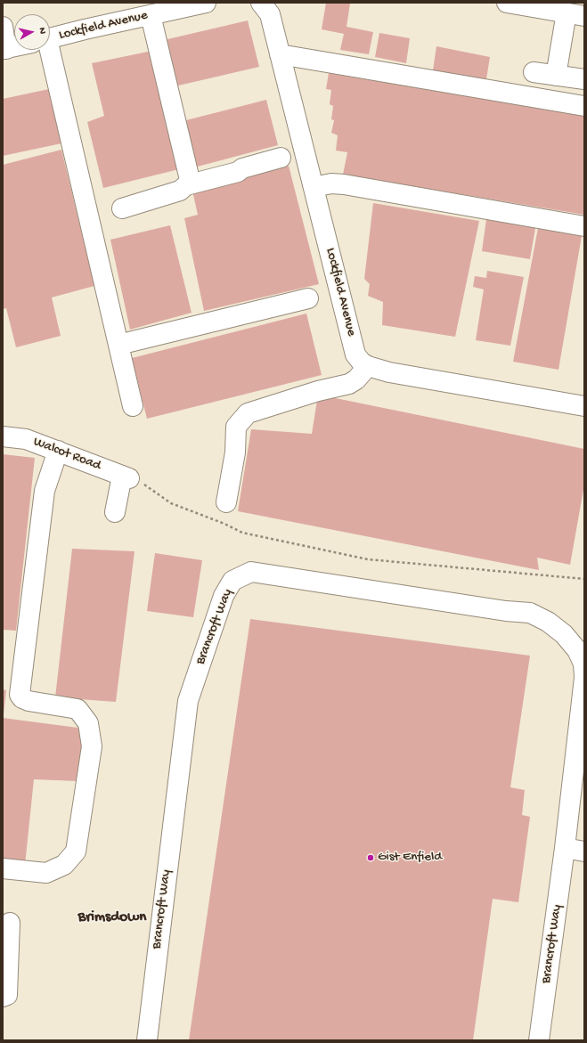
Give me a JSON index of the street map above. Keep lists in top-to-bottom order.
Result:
{
  "streets": {
    "street": ["Lockfield Avenue", "Walcot Road", "Brancroft Way"]
  },
  "districts": ["Brimsdown"],
  "places": ["Gist Enfield"],
  "north": "right"
}
